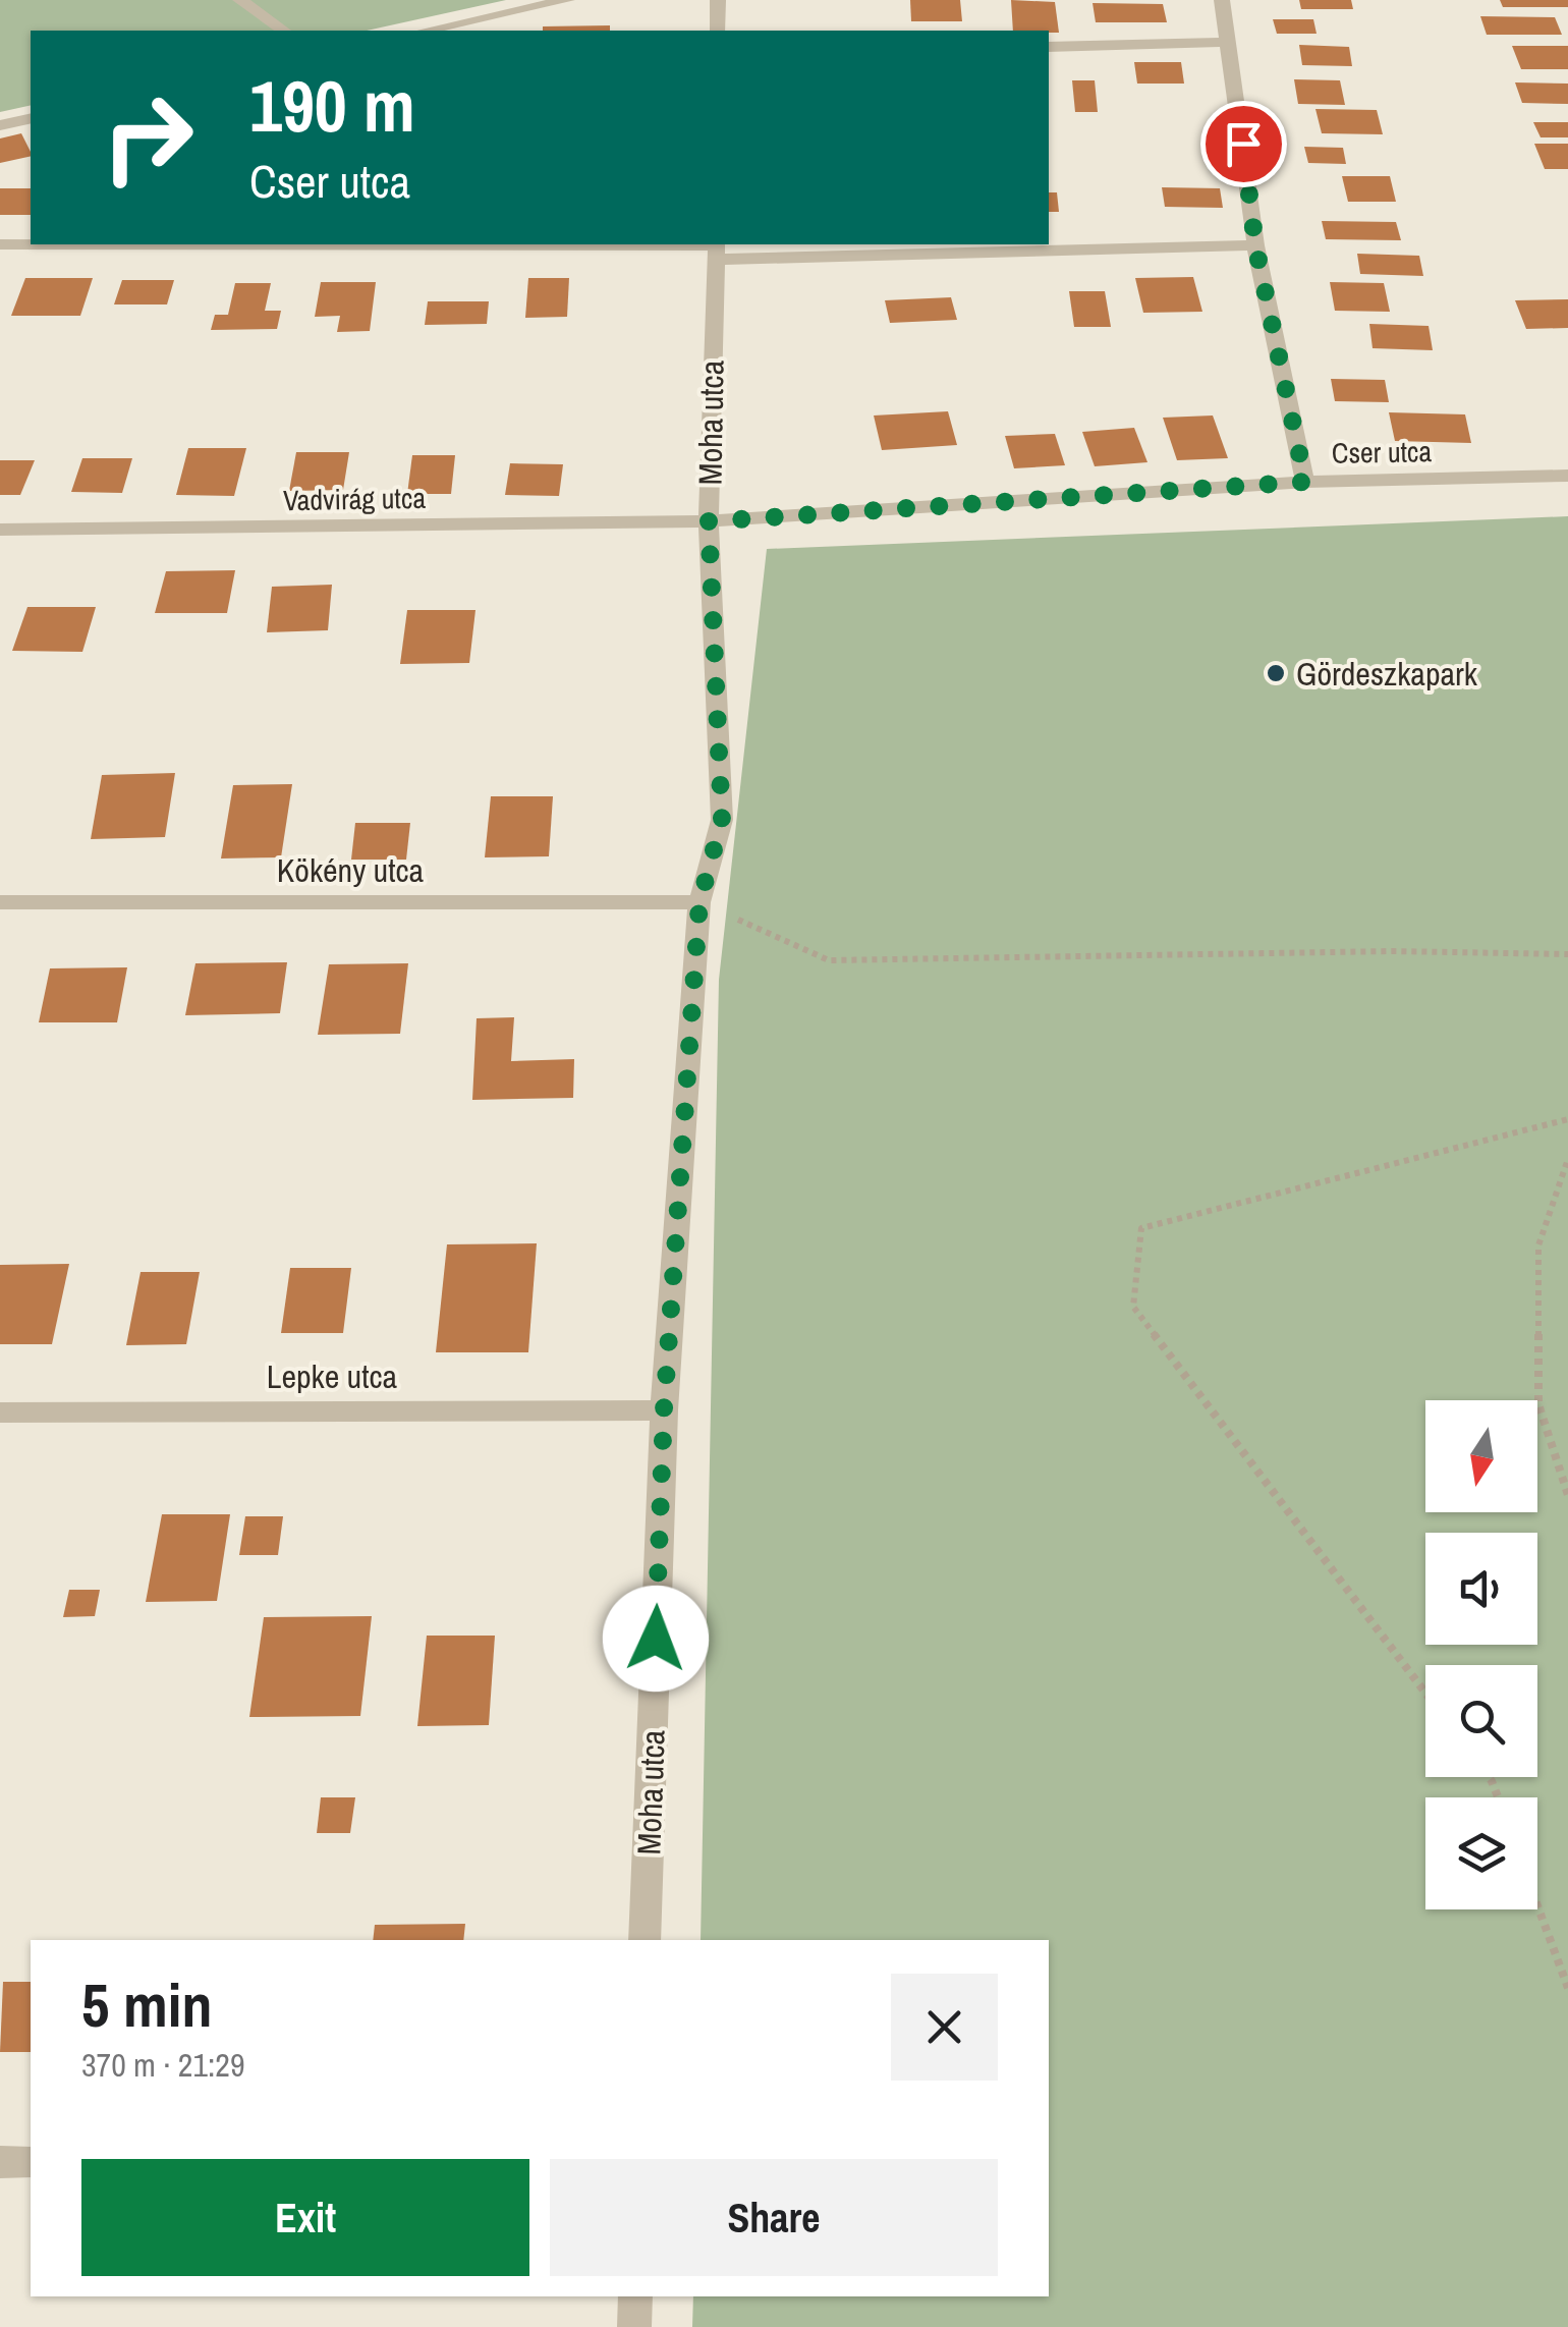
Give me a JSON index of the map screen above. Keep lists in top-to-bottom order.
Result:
{
  "streets": {
    "street": [
      "Moha utca",
      "Cser utca",
      "Vadvirág utca",
      "Kökény utca",
      "Lepke utca"
    ]
  },
  "crossings": [
    ["Moha utca", "Cser utca"],
    ["Moha utca", "Vadvirág utca"],
    ["Moha utca", "Kökény utca"],
    ["Moha utca", "Lepke utca"],
    ["Cser utca", "Vadvirág utca"]
  ],
  "places": ["Gördeszkapark"],
  "north": "bottom",
  "page": {
    "turn": ["190 m", "Cser utca"],
    "heading": ["5 min", "370 m · 21:29"],
    "buttons": ["Exit", "Share"]
  }
}
